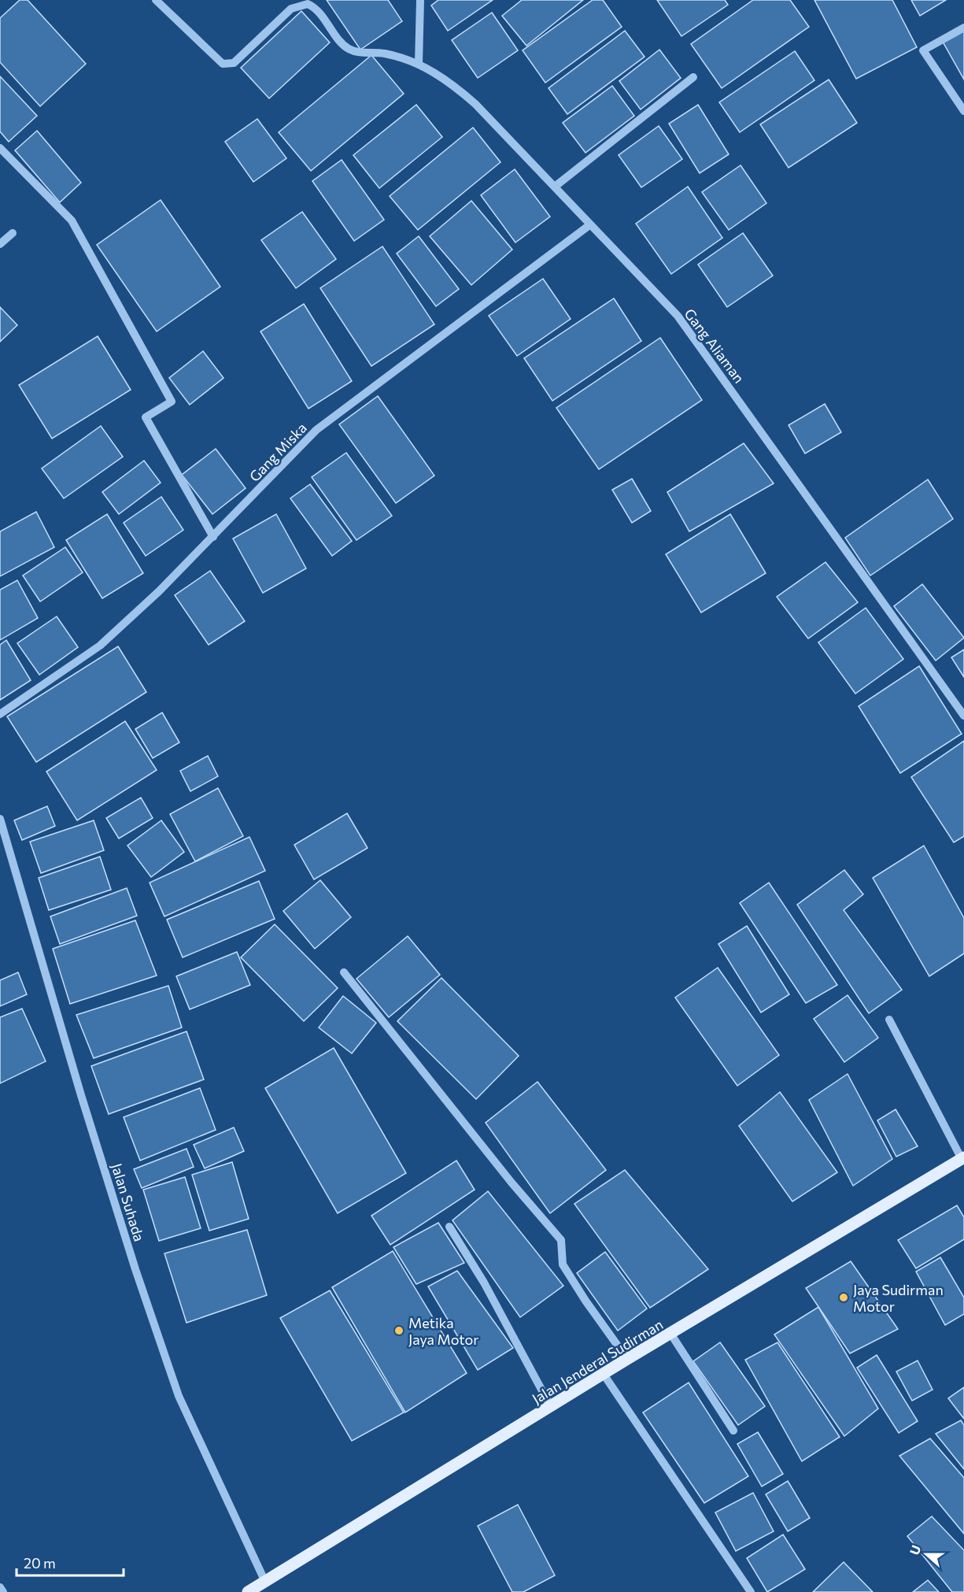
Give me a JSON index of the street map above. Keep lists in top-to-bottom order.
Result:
{
  "streets": {
    "main road": ["Jalan Jenderal Sudirman"],
    "street": ["Gang Aliaman", "Gang Miska", "Jalan Suhada"]
  },
  "crossings": [
    ["Gang Aliaman", "Gang Miska"],
    ["Jalan Suhada", "Jalan Jenderal Sudirman"]
  ],
  "places": ["Jaya Sudirman Motor", "Metika Jaya Motor"],
  "scale_bar": "20 m",
  "north": "left"
}
